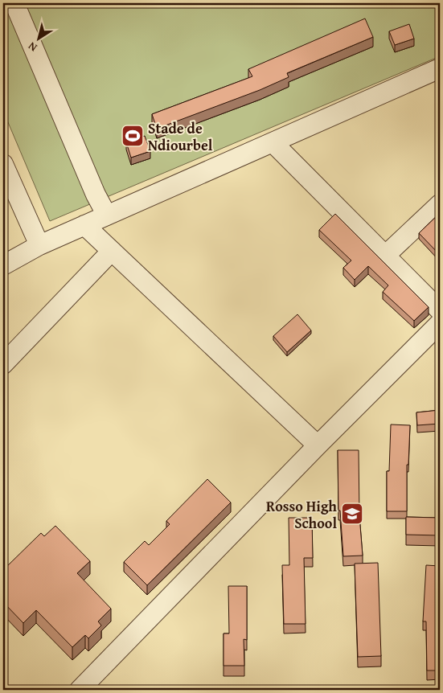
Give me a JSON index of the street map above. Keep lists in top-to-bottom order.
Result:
{
  "places": {
    "sports": ["Stade de Ndiourbel"],
    "school or university": ["Rosso High School"]
  },
  "north": "bottom left"
}
